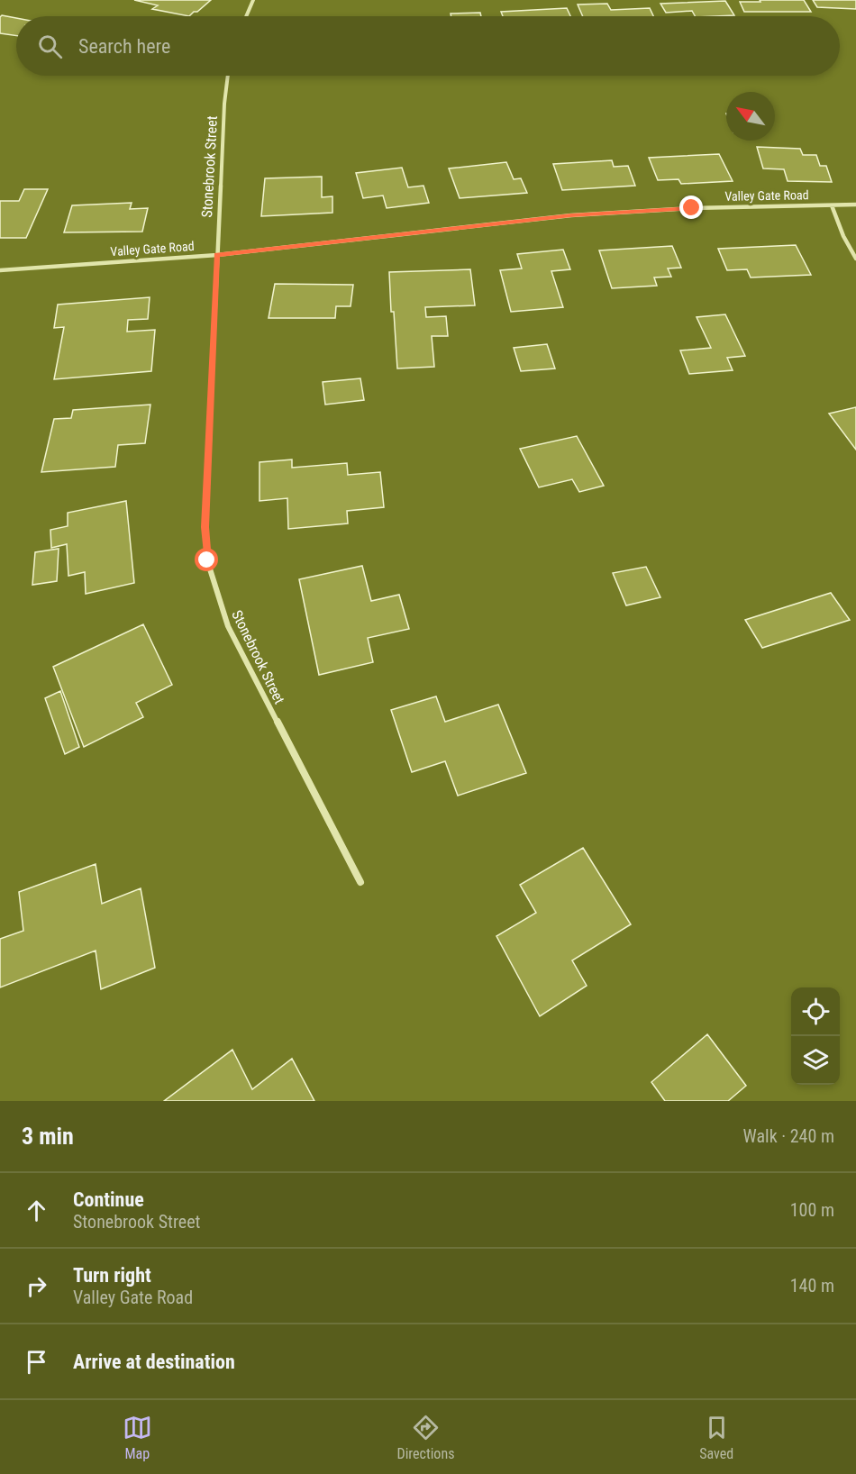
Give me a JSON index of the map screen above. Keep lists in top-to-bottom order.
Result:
{
  "streets": {
    "street": ["Stonebrook Street", "Valley Gate Road"]
  },
  "crossings": [
    ["Stonebrook Street", "Valley Gate Road"]
  ],
  "north": "top left",
  "page": {
    "search": "Search here",
    "heading": ["3 min", "Walk · 240 m"],
    "list": [
      ["Continue", "Stonebrook Street", "100 m"],
      ["Turn right", "Valley Gate Road", "140 m"],
      "Arrive at destination"
    ],
    "nav": ["Map", "Directions", "Saved"]
  }
}
